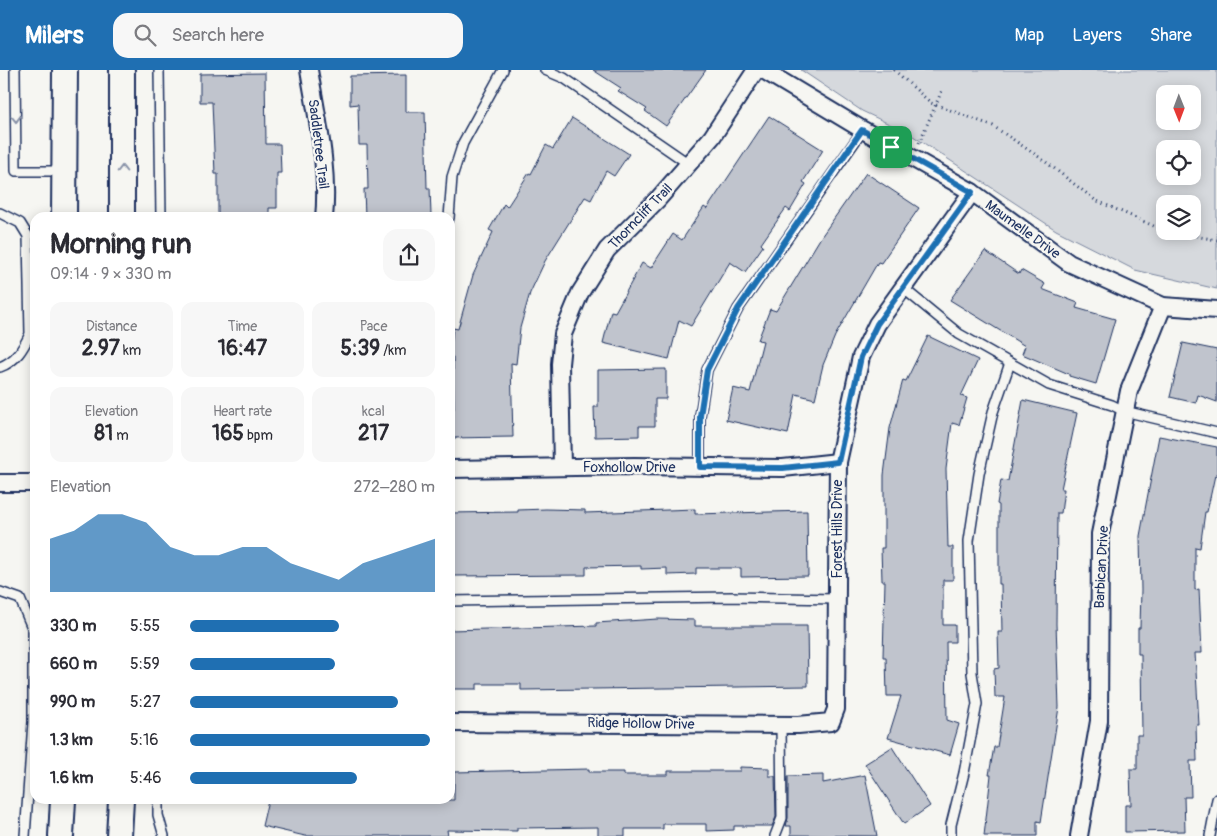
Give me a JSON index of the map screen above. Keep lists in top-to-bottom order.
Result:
{
  "streets": {
    "street": [
      "Saddletree Trail",
      "Thorncliff Trail",
      "Maumelle Drive",
      "Foxhollow Drive",
      "Forest Hills Drive",
      "Barbican Drive",
      "Ridge Hollow Drive"
    ]
  },
  "crossings": [
    ["Thorncliff Trail", "Foxhollow Drive"],
    ["Maumelle Drive", "Forest Hills Drive"],
    ["Maumelle Drive", "Barbican Drive"],
    ["Foxhollow Drive", "Forest Hills Drive"],
    ["Forest Hills Drive", "Ridge Hollow Drive"]
  ],
  "north": "bottom",
  "page": {
    "header": "Milers",
    "search": "Search here",
    "nav": ["Map", "Layers", "Share"],
    "heading": ["Morning run", "09:14 · 9 × 330 m"],
    "stats": [
      ["Distance", "2.97 km"],
      ["Time", "16:47"],
      ["Pace", "5:39 /km"],
      ["Elevation", "81 m"],
      ["Heart rate", "165 bpm"],
      ["kcal", "217"]
    ],
    "chart": ["Elevation", "272–280 m"],
    "list": [
      {
        "name": "330 m",
        "note": "5:55"
      },
      {
        "name": "660 m",
        "note": "5:59"
      },
      {
        "name": "990 m",
        "note": "5:27"
      },
      {
        "name": "1.3 km",
        "note": "5:16"
      },
      {
        "name": "1.6 km",
        "note": "5:46"
      }
    ]
  }
}
